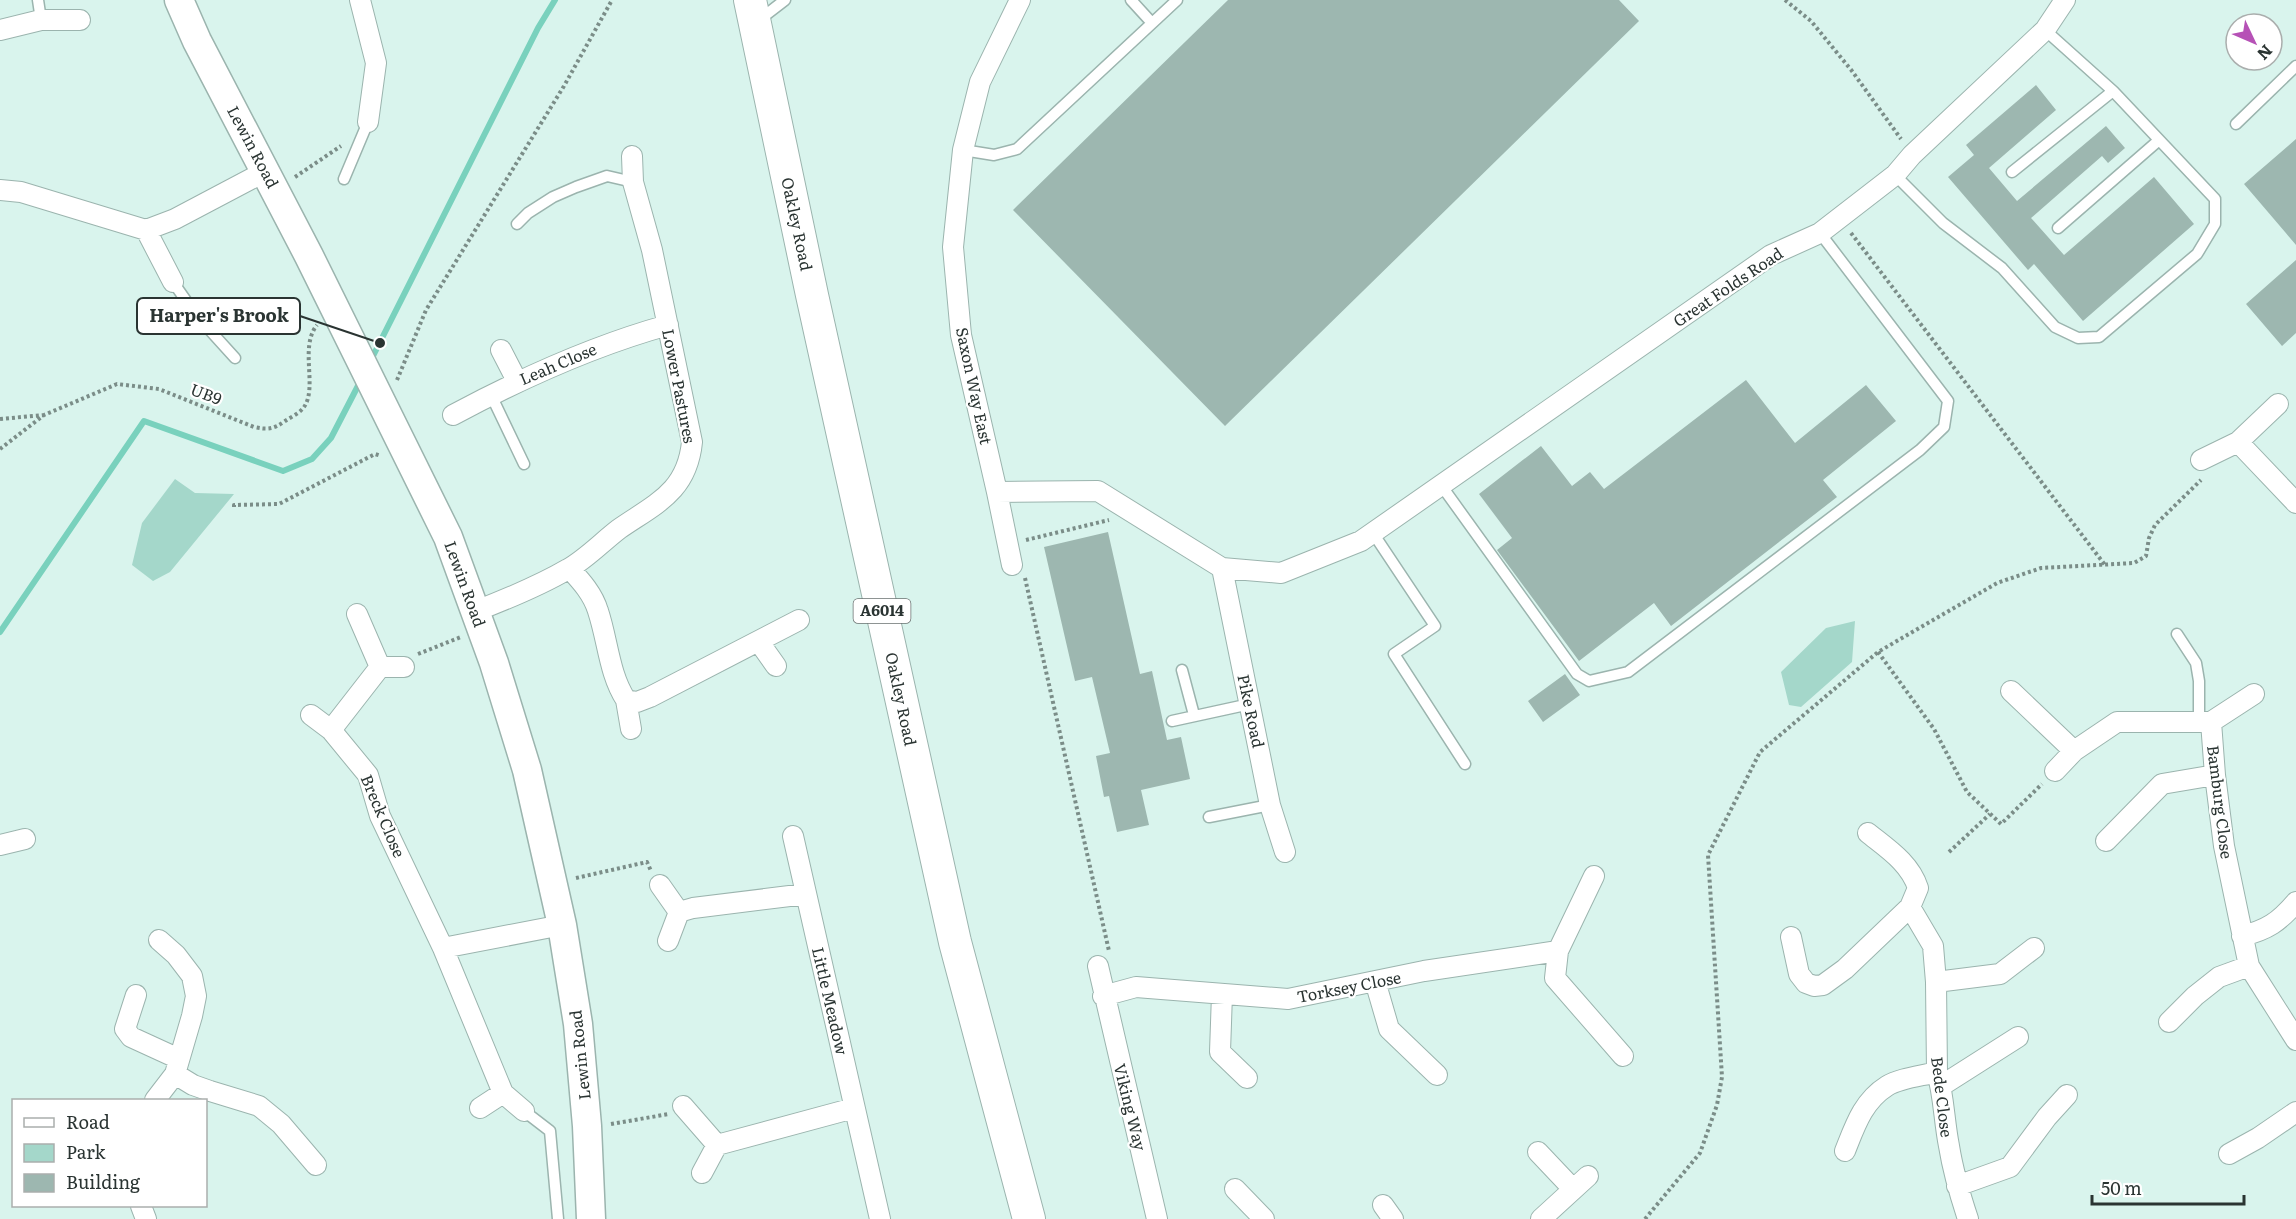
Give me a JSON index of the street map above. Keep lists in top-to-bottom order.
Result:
{
  "streets": {
    "main road": ["Oakley Road", "A6014"],
    "street": [
      "Lewin Road",
      "Great Folds Road",
      "Leah Close",
      "Lower Pastures",
      "Saxon Way East",
      "Pike Road",
      "Bamburg Close",
      "Breck Close",
      "Torksey Close",
      "Little Meadow",
      "Bede Close",
      "Viking Way"
    ],
    "path": ["UB9"]
  },
  "crossings": [
    ["Lewin Road", "Lower Pastures"],
    ["Lewin Road", "UB9"],
    ["Great Folds Road", "Pike Road"],
    ["Leah Close", "Lower Pastures"],
    ["Torksey Close", "Viking Way"]
  ],
  "places": ["Harper's Brook"],
  "legend": ["Road", "Park", "Building"],
  "scale_bar": "50 m",
  "north": "bottom right"
}
